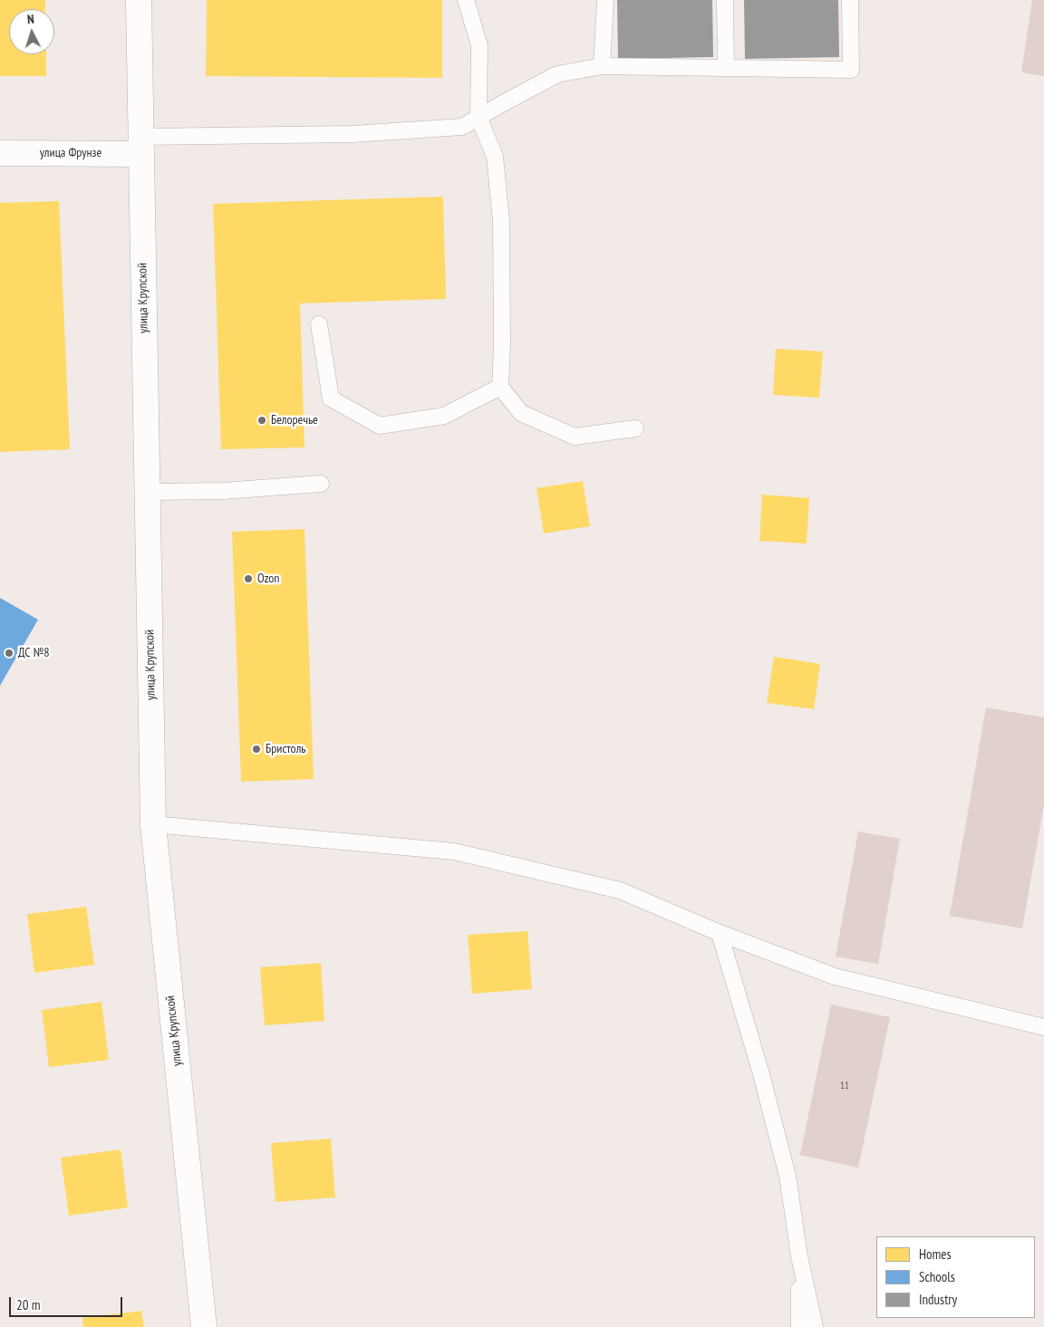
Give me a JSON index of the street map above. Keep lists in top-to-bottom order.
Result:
{
  "streets": {
    "street": ["улица Фрунзе", "улица Крупской"]
  },
  "crossings": [
    ["улица Фрунзе", "улица Крупской"]
  ],
  "places": [
    "Белоречье",
    "Ozon",
    "ДС №8",
    "Бристоль"
  ],
  "house_numbers": ["11"],
  "legend": ["Homes", "Schools", "Industry"],
  "scale_bar": "20 m",
  "north": "top"
}
